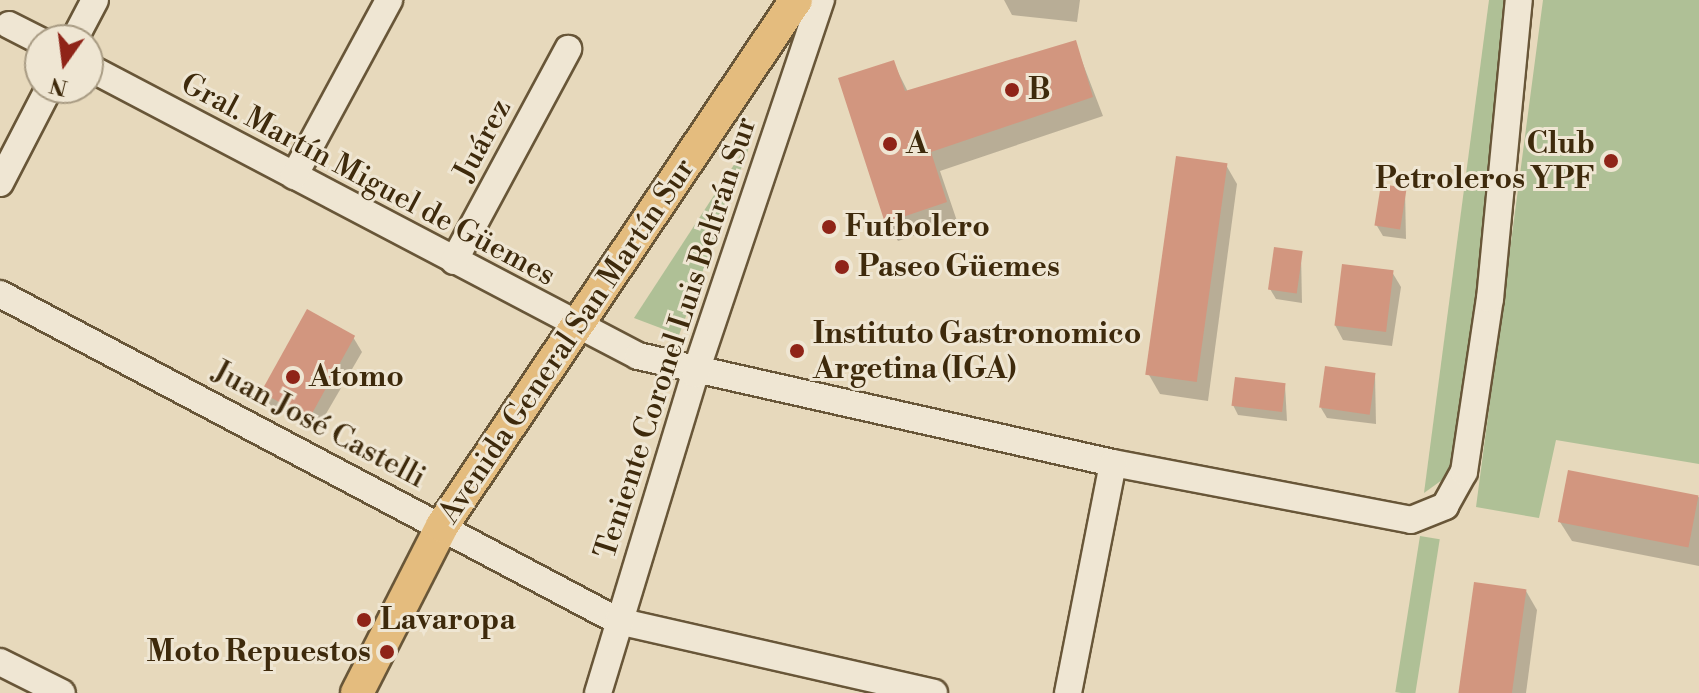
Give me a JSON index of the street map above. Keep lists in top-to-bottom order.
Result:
{
  "streets": {
    "main road": ["Avenida General San Martín Sur"],
    "street": [
      "Juárez",
      "Gral. Martín Miguel de Güemes",
      "Teniente Coronel Luis Beltrán Sur",
      "Juan José Castelli"
    ]
  },
  "crossings": [
    ["Juárez", "Gral. Martín Miguel de Güemes"],
    ["Gral. Martín Miguel de Güemes", "Teniente Coronel Luis Beltrán Sur"],
    ["Gral. Martín Miguel de Güemes", "Avenida General San Martín Sur"],
    ["Teniente Coronel Luis Beltrán Sur", "Avenida General San Martín Sur"],
    ["Teniente Coronel Luis Beltrán Sur", "Juan José Castelli"],
    ["Avenida General San Martín Sur", "Juan José Castelli"]
  ],
  "places": [
    "B",
    "A",
    "Club Petroleros YPF",
    "Futbolero",
    "Paseo Güemes",
    "Instituto Gastronomico Argetina (IGA)",
    "Atomo",
    "Lavaropa",
    "Moto Repuestos"
  ],
  "north": "bottom"
}
